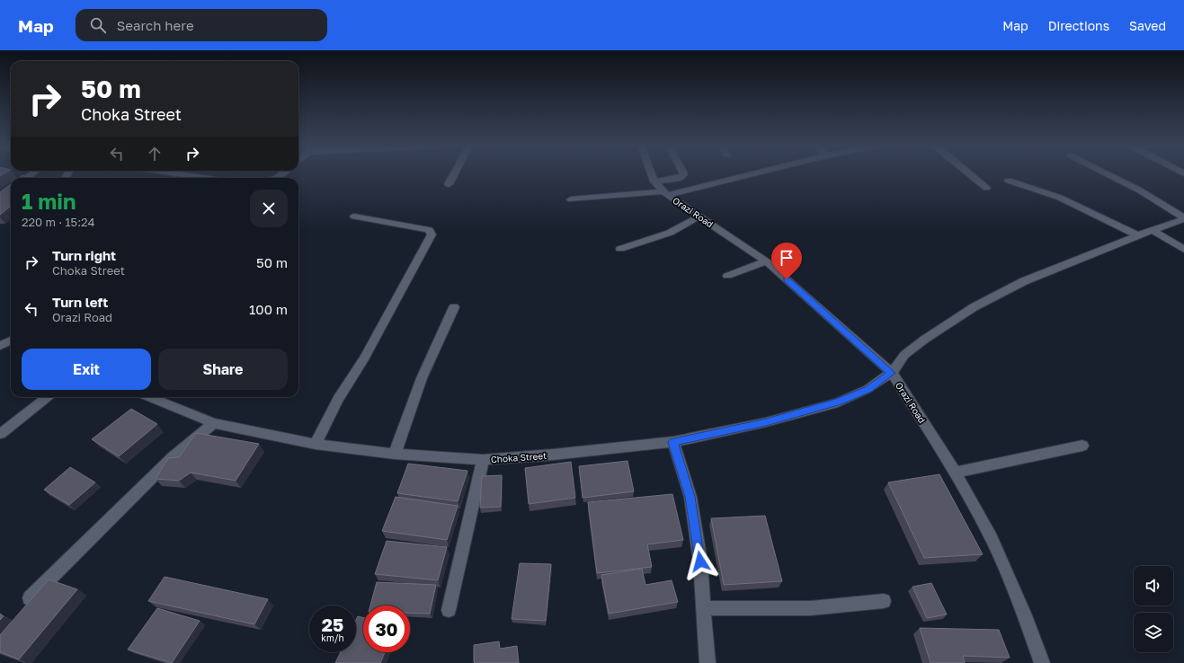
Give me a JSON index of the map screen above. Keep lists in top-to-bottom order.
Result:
{
  "streets": {
    "street": ["Orazi Road", "Choka Street"]
  },
  "crossings": [
    ["Orazi Road", "Choka Street"]
  ],
  "page": {
    "header": "Map",
    "search": "Search here",
    "nav": ["Map", "Directions", "Saved"],
    "turn": ["50 m", "Choka Street"],
    "heading": ["1 min", "220 m · 15:24"],
    "list": [
      {
        "name": "Turn right",
        "note": "Choka Street",
        "value": "50 m"
      },
      {
        "name": "Turn left",
        "note": "Orazi Road",
        "value": "100 m"
      }
    ],
    "buttons": ["Exit", "Share"],
    "speed": "25 km/h",
    "limit": "30"
  }
}
